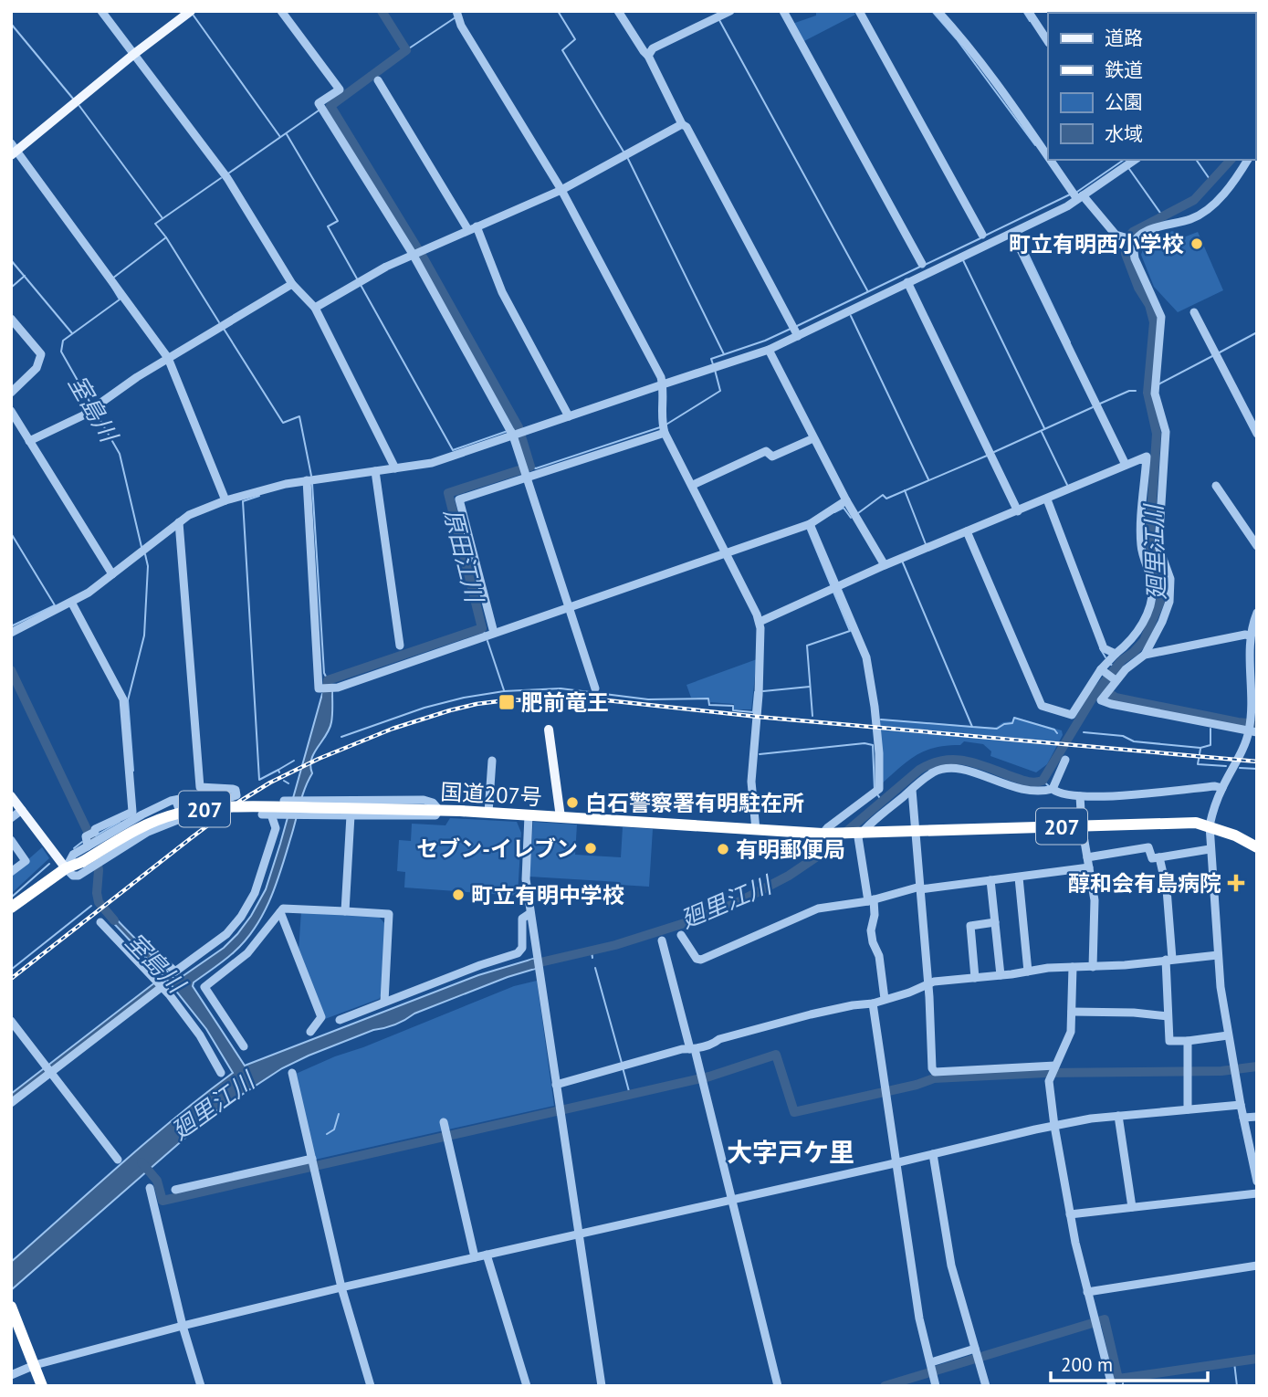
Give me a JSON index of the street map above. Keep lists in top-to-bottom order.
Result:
{
  "streets": {
    "highway": ["国道207号", "207"]
  },
  "districts": ["大字戸ケ里"],
  "water": ["室島川", "廻里江川", "原田江川"],
  "places": {
    "other": [
      "町立有明西小学校",
      "白石警察署有明駐在所",
      "セブン-イレブン",
      "有明郵便局",
      "町立有明中学校"
    ],
    "transit": ["肥前竜王"],
    "health": ["醇和会有島病院"]
  },
  "legend": [
    "道路",
    "鉄道",
    "公園",
    "水域"
  ],
  "scale_bar": "200 m"
}
